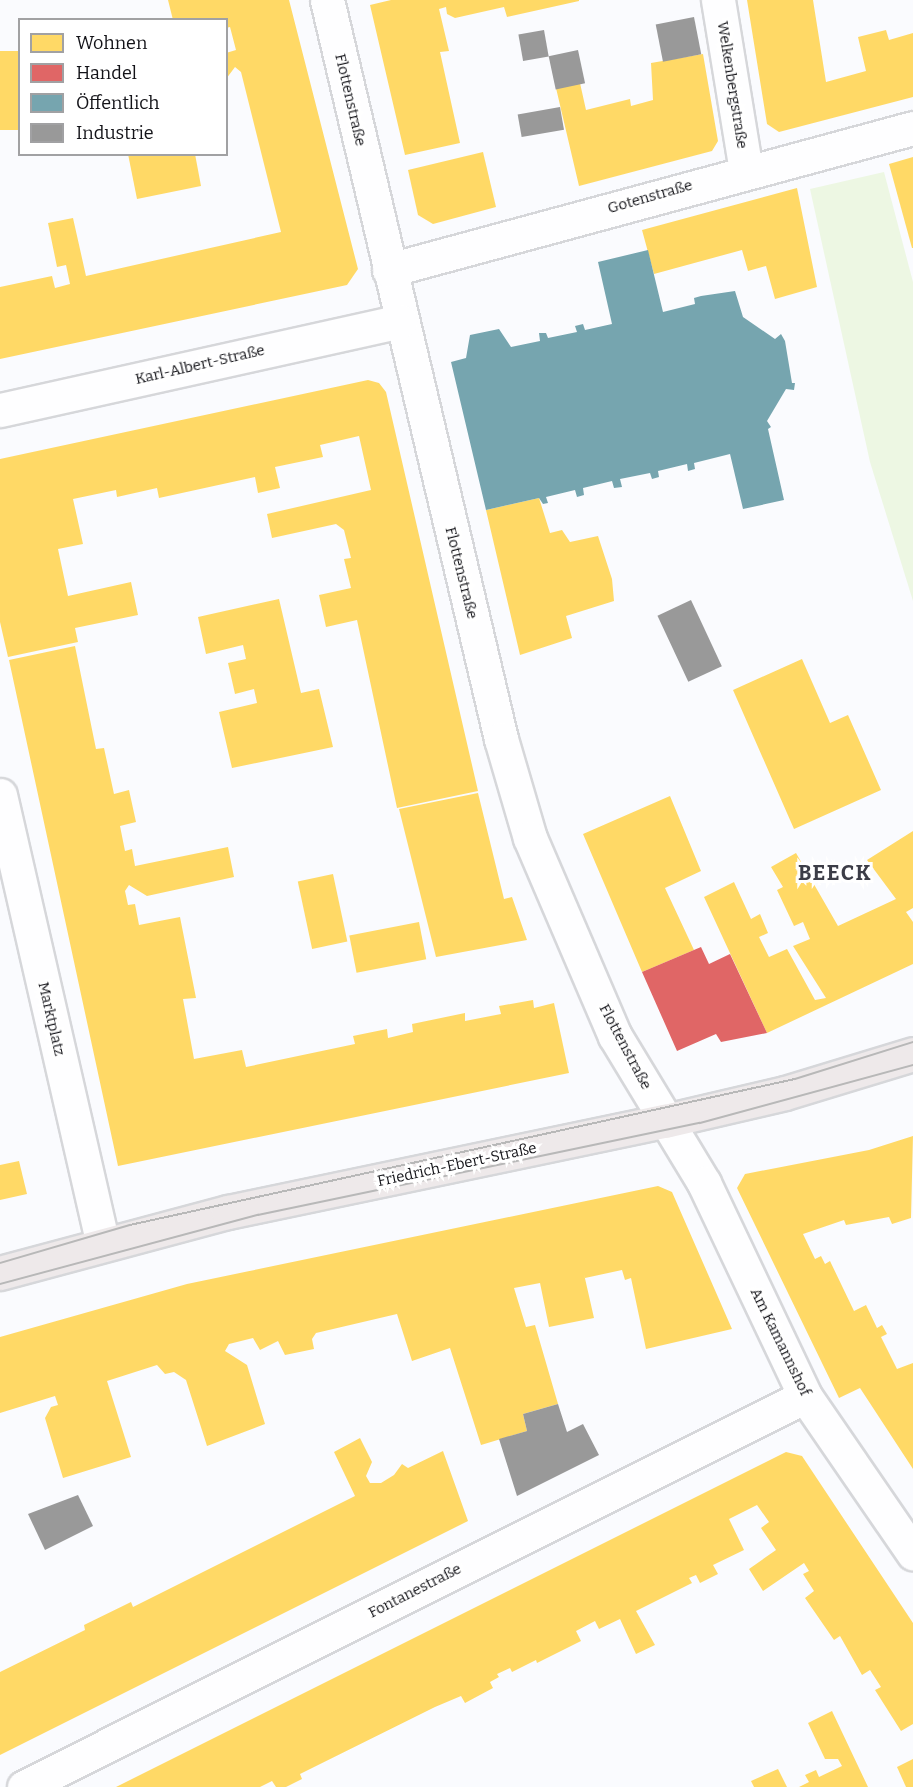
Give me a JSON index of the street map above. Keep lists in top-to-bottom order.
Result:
{
  "streets": {
    "main road": ["Friedrich-Ebert-Straße"],
    "street": [
      "Welkenbergstraße",
      "Flottenstraße",
      "Gotenstraße",
      "Karl-Albert-Straße",
      "Marktplatz",
      "Am Kamannshof",
      "Fontanestraße"
    ]
  },
  "crossings": [
    ["Welkenbergstraße", "Gotenstraße"],
    ["Flottenstraße", "Gotenstraße"],
    ["Flottenstraße", "Karl-Albert-Straße"],
    ["Flottenstraße", "Friedrich-Ebert-Straße"],
    ["Flottenstraße", "Am Kamannshof"],
    ["Marktplatz", "Friedrich-Ebert-Straße"],
    ["Friedrich-Ebert-Straße", "Am Kamannshof"],
    ["Am Kamannshof", "Fontanestraße"]
  ],
  "districts": ["BEECK"],
  "legend": [
    "Wohnen",
    "Handel",
    "Öffentlich",
    "Industrie"
  ]
}
